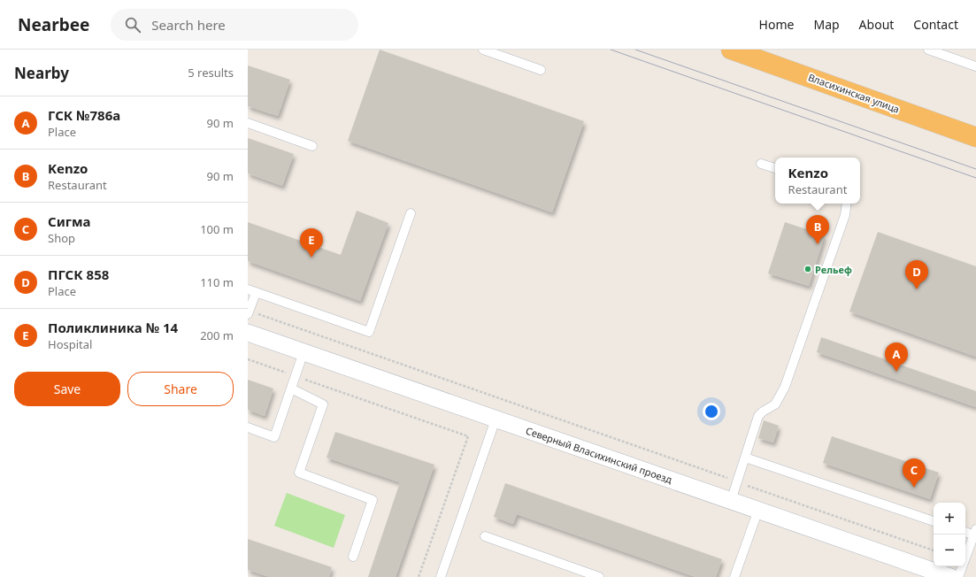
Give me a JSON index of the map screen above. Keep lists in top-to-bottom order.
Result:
{
  "streets": {
    "highway": ["Власихинская улица"],
    "street": ["Северный Власихинский проезд"]
  },
  "places": ["Рельеф"],
  "page": {
    "header": "Nearbee",
    "search": "Search here",
    "nav": [
      "Home",
      "Map",
      "About",
      "Contact"
    ],
    "heading": ["Nearby", "5 results"],
    "list": [
      {
        "mark": "A",
        "name": "ГСК №786а",
        "note": "Place",
        "value": "90 m"
      },
      {
        "mark": "B",
        "name": "Kenzo",
        "note": "Restaurant",
        "value": "90 m"
      },
      {
        "mark": "C",
        "name": "Сигма",
        "note": "Shop",
        "value": "100 m"
      },
      {
        "mark": "D",
        "name": "ПГСК 858",
        "note": "Place",
        "value": "110 m"
      },
      {
        "mark": "E",
        "name": "Поликлиника № 14",
        "note": "Hospital",
        "value": "200 m"
      }
    ],
    "popup": ["Kenzo", "Restaurant"],
    "pins": [
      "B",
      "E",
      "D",
      "A",
      "C"
    ],
    "buttons": ["Save", "Share"],
    "map_buttons": ["+", "−"]
  }
}
